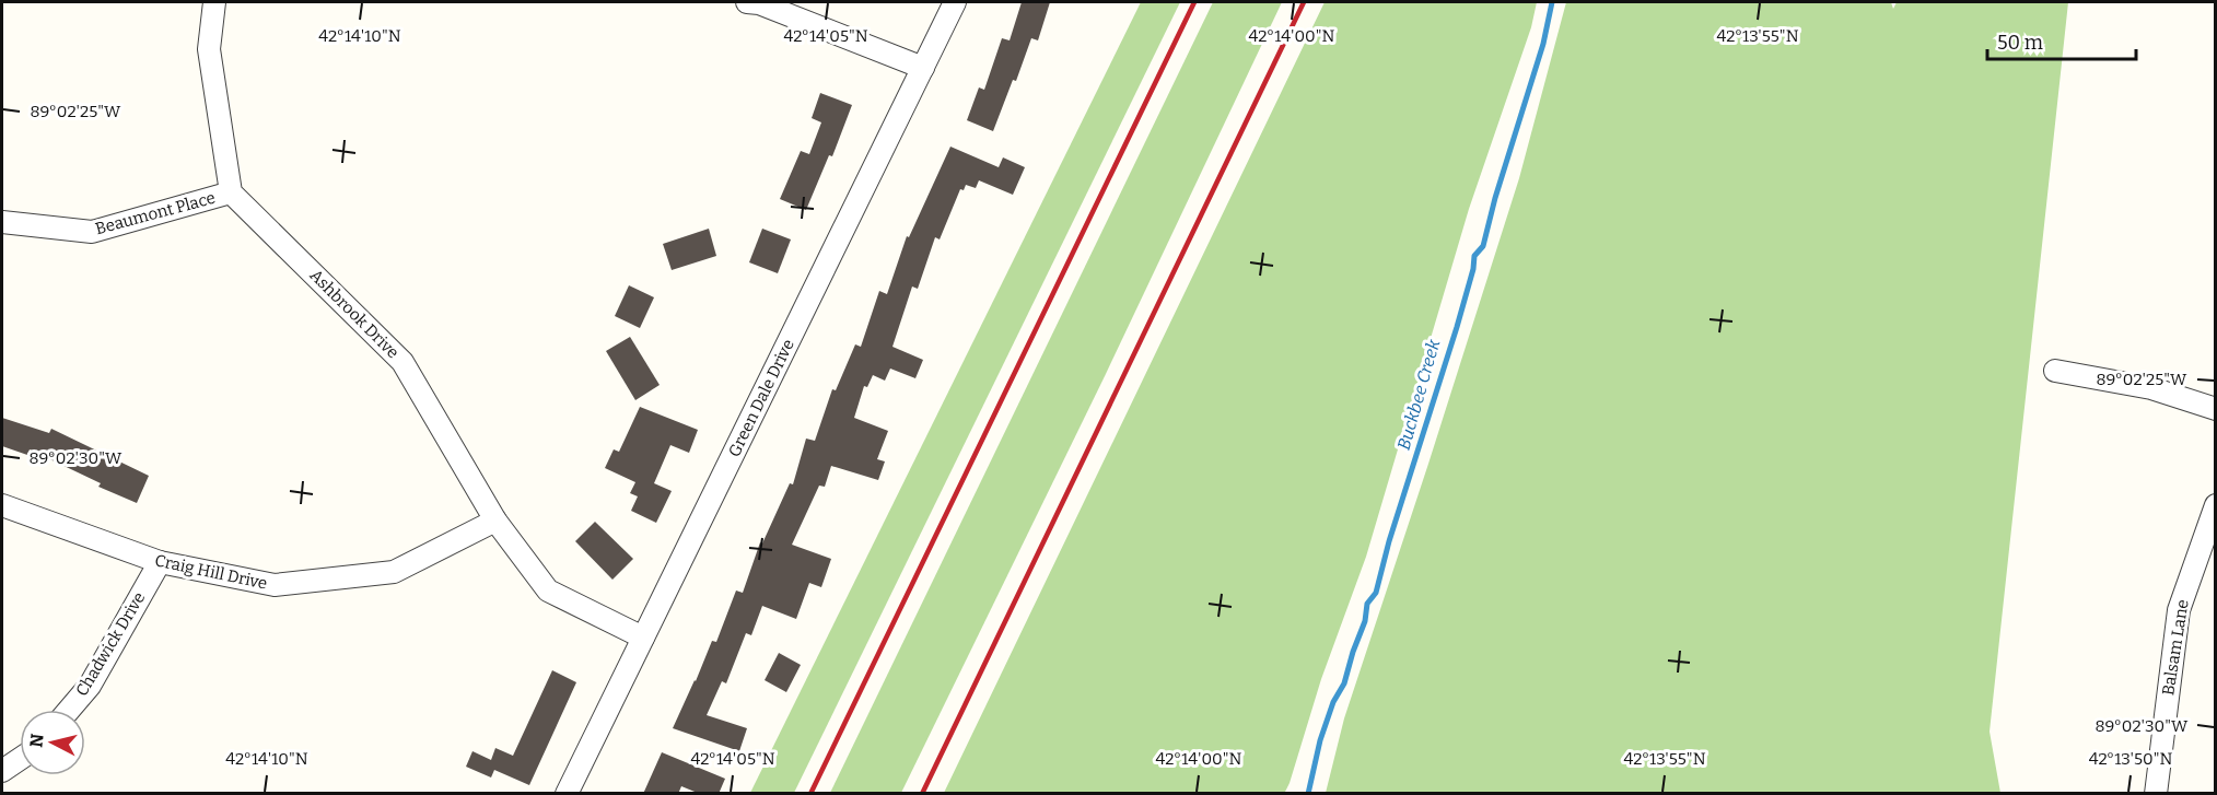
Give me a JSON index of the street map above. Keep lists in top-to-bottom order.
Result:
{
  "streets": {
    "street": [
      "Beaumont Place",
      "Ashbrook Drive",
      "Green Dale Drive",
      "Craig Hill Drive",
      "Chadwick Drive",
      "Balsam Lane"
    ]
  },
  "crossings": [
    ["Beaumont Place", "Ashbrook Drive"],
    ["Ashbrook Drive", "Green Dale Drive"],
    ["Ashbrook Drive", "Craig Hill Drive"],
    ["Craig Hill Drive", "Chadwick Drive"]
  ],
  "water": ["Buckbee Creek"],
  "scale_bar": "50 m",
  "north": "left",
  "coordinates": [
    "42°14'10\"N",
    "42°14'05\"N",
    "42°14'00\"N",
    "42°13'55\"N",
    "89°02'25\"W",
    "89°02'30\"W",
    "42°13'50\"N"
  ]
}
